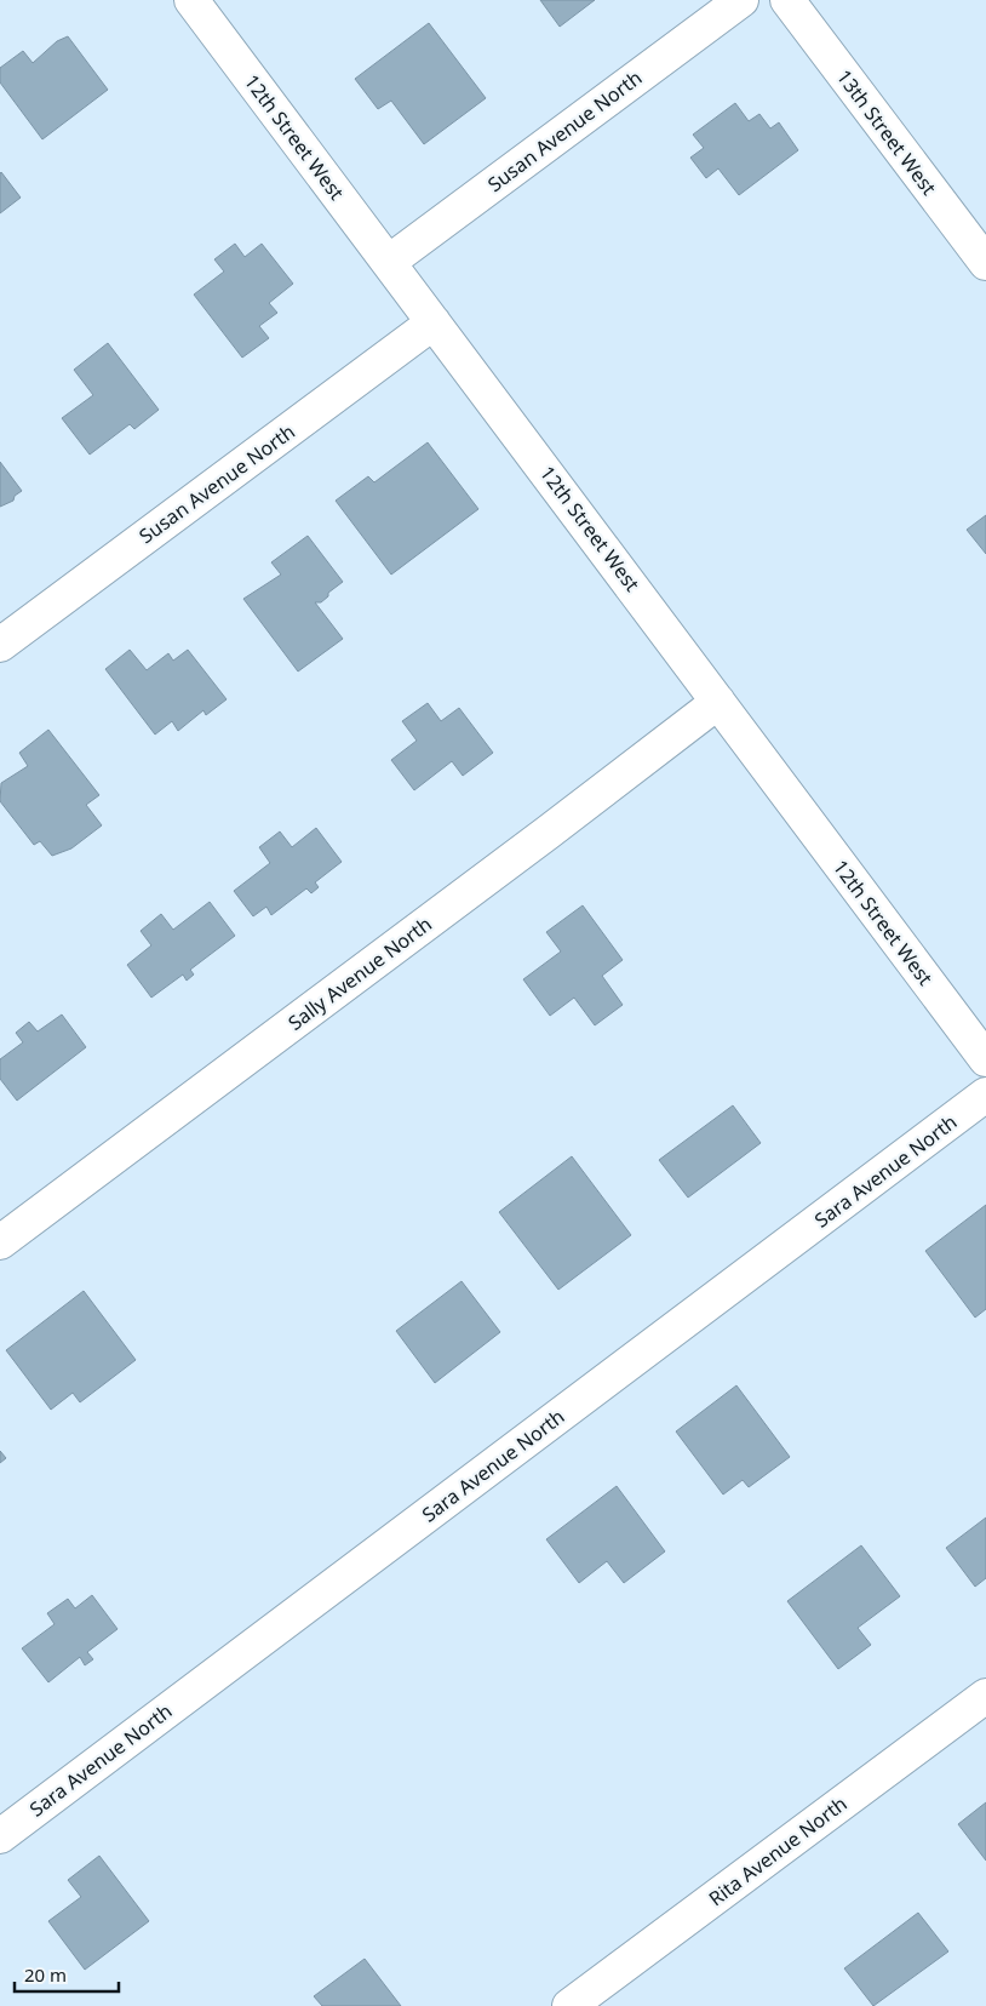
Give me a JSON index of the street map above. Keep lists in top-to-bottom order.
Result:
{
  "streets": {
    "street": [
      "Susan Avenue North",
      "13th Street West",
      "12th Street West",
      "Sally Avenue North",
      "Sara Avenue North",
      "Rita Avenue North"
    ]
  },
  "crossings": [
    ["Susan Avenue North", "12th Street West"],
    ["12th Street West", "Sally Avenue North"]
  ],
  "scale_bar": "20 m"
}
